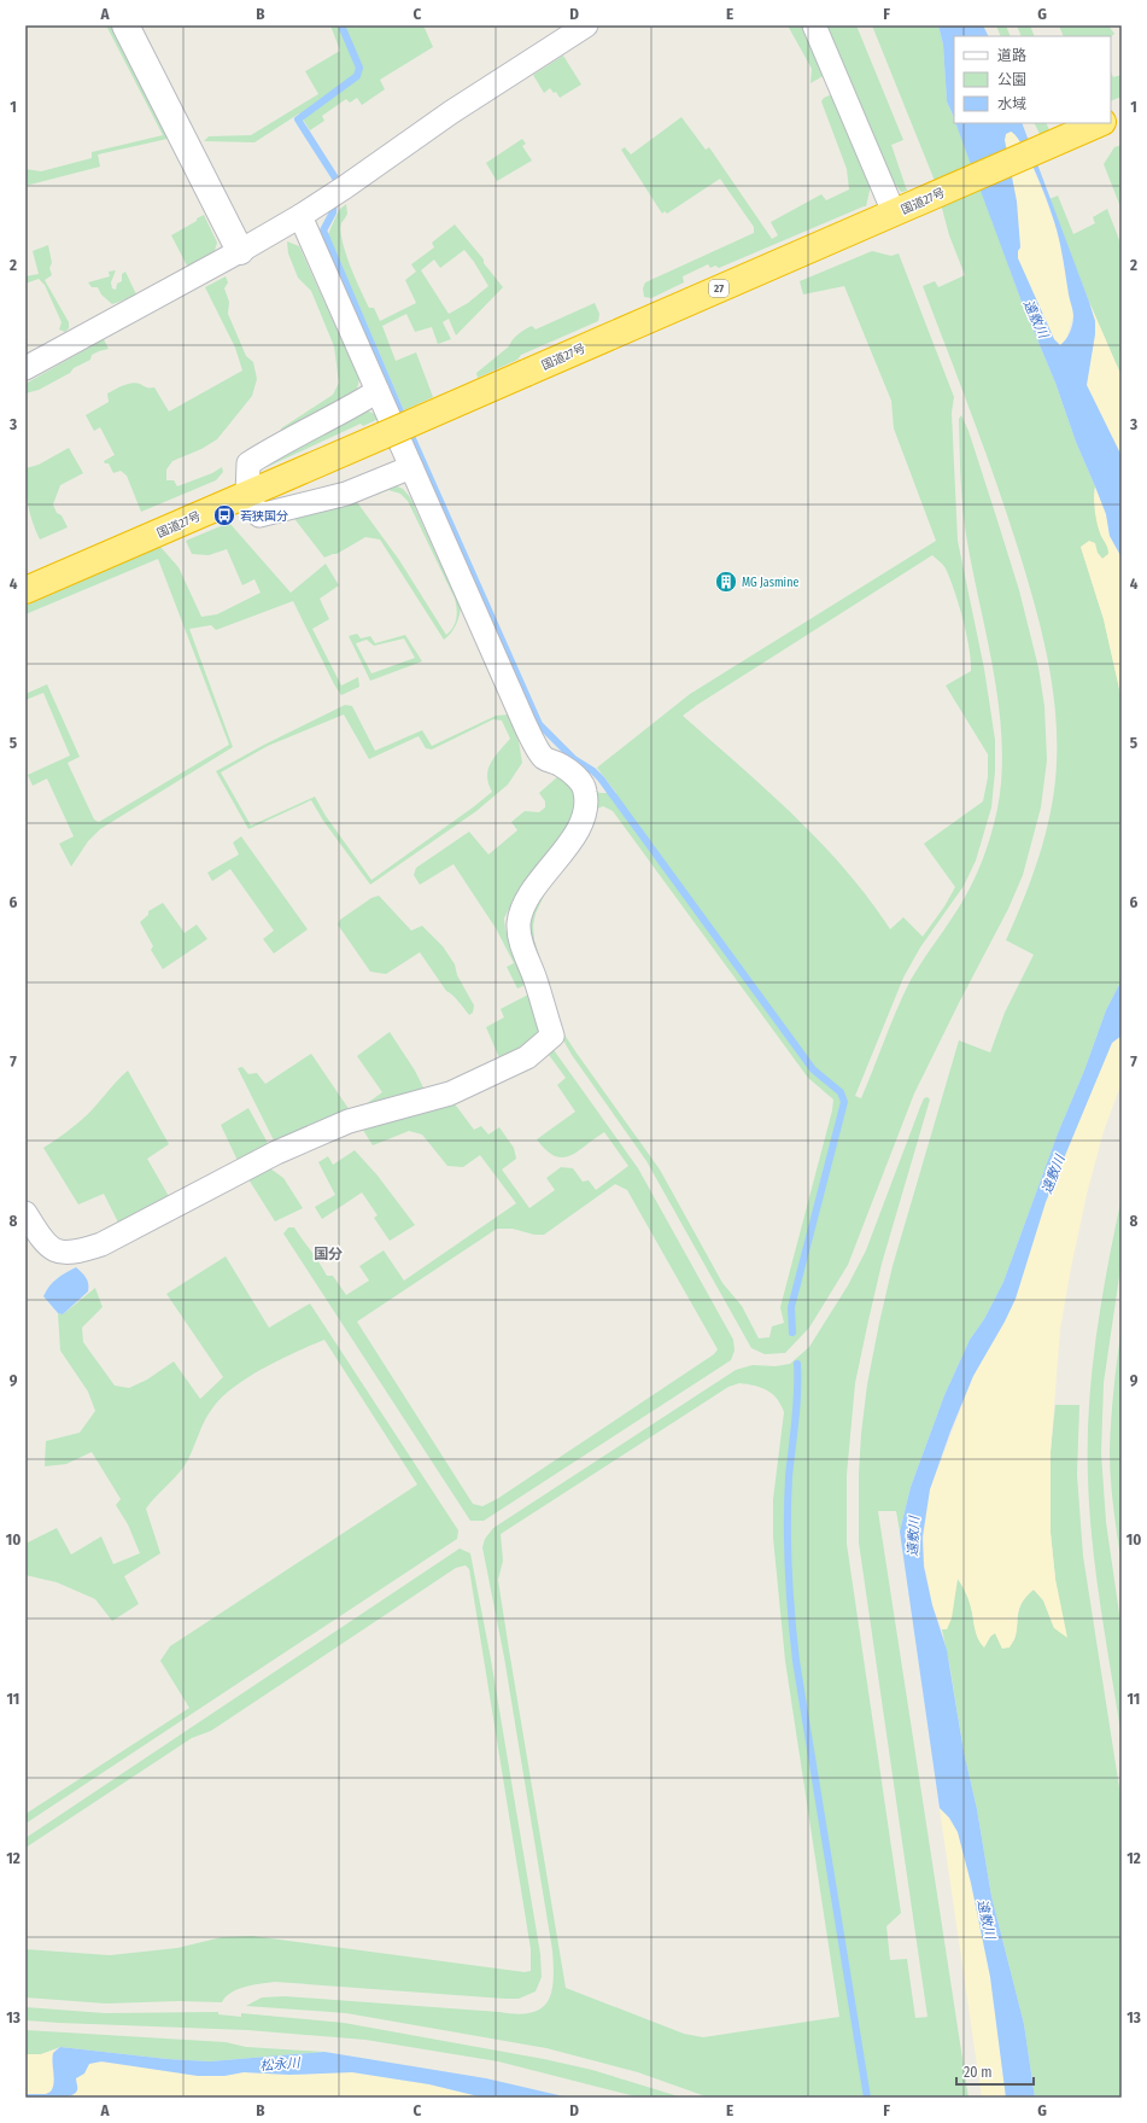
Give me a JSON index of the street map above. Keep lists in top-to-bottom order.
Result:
{
  "streets": {
    "highway": ["国道27号", "27"]
  },
  "districts": ["国分"],
  "water": ["遠敷川", "松永川"],
  "places": {
    "bus stop": ["若狭国分"],
    "building": ["MG Jasmine"]
  },
  "legend": ["道路", "公園", "水域"],
  "scale_bar": "20 m",
  "grid": {
    "columns": [
      "A",
      "B",
      "C",
      "D",
      "E",
      "F",
      "G"
    ],
    "rows": [
      "1",
      "2",
      "3",
      "4",
      "5",
      "6",
      "7",
      "8",
      "9",
      "10",
      "11",
      "12",
      "13"
    ]
  }
}
